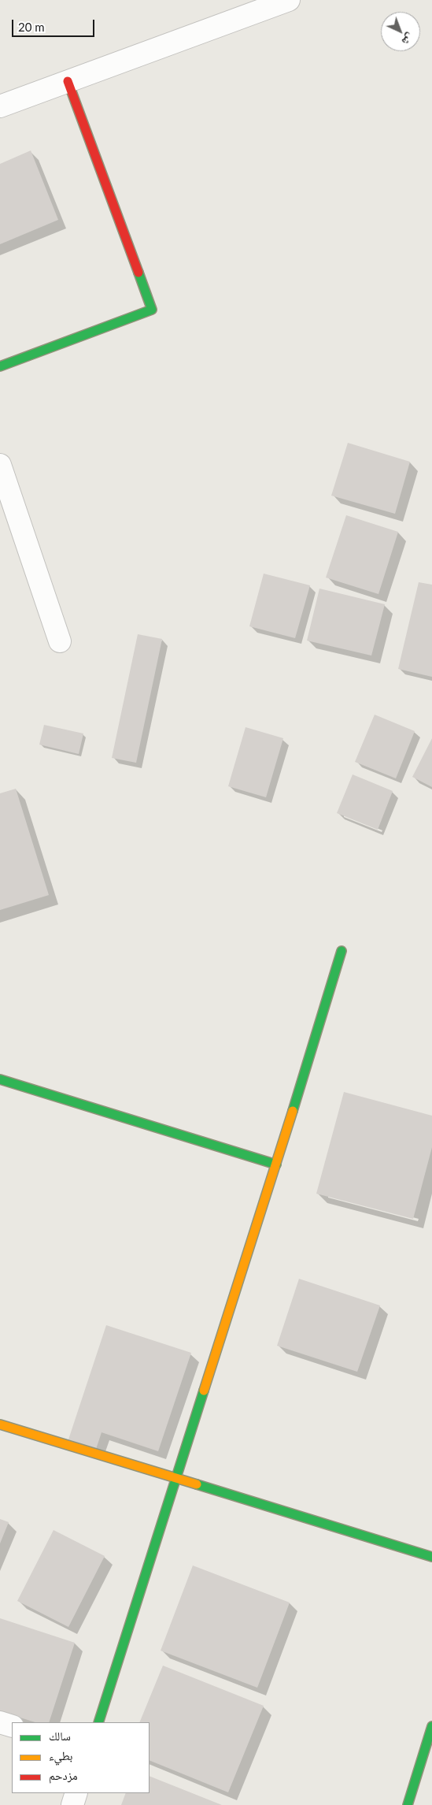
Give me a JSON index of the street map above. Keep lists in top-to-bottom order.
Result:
{
  "legend": ["سالك", "بطيء", "مزدحم"],
  "scale_bar": "20 m",
  "north": "bottom right"
}
